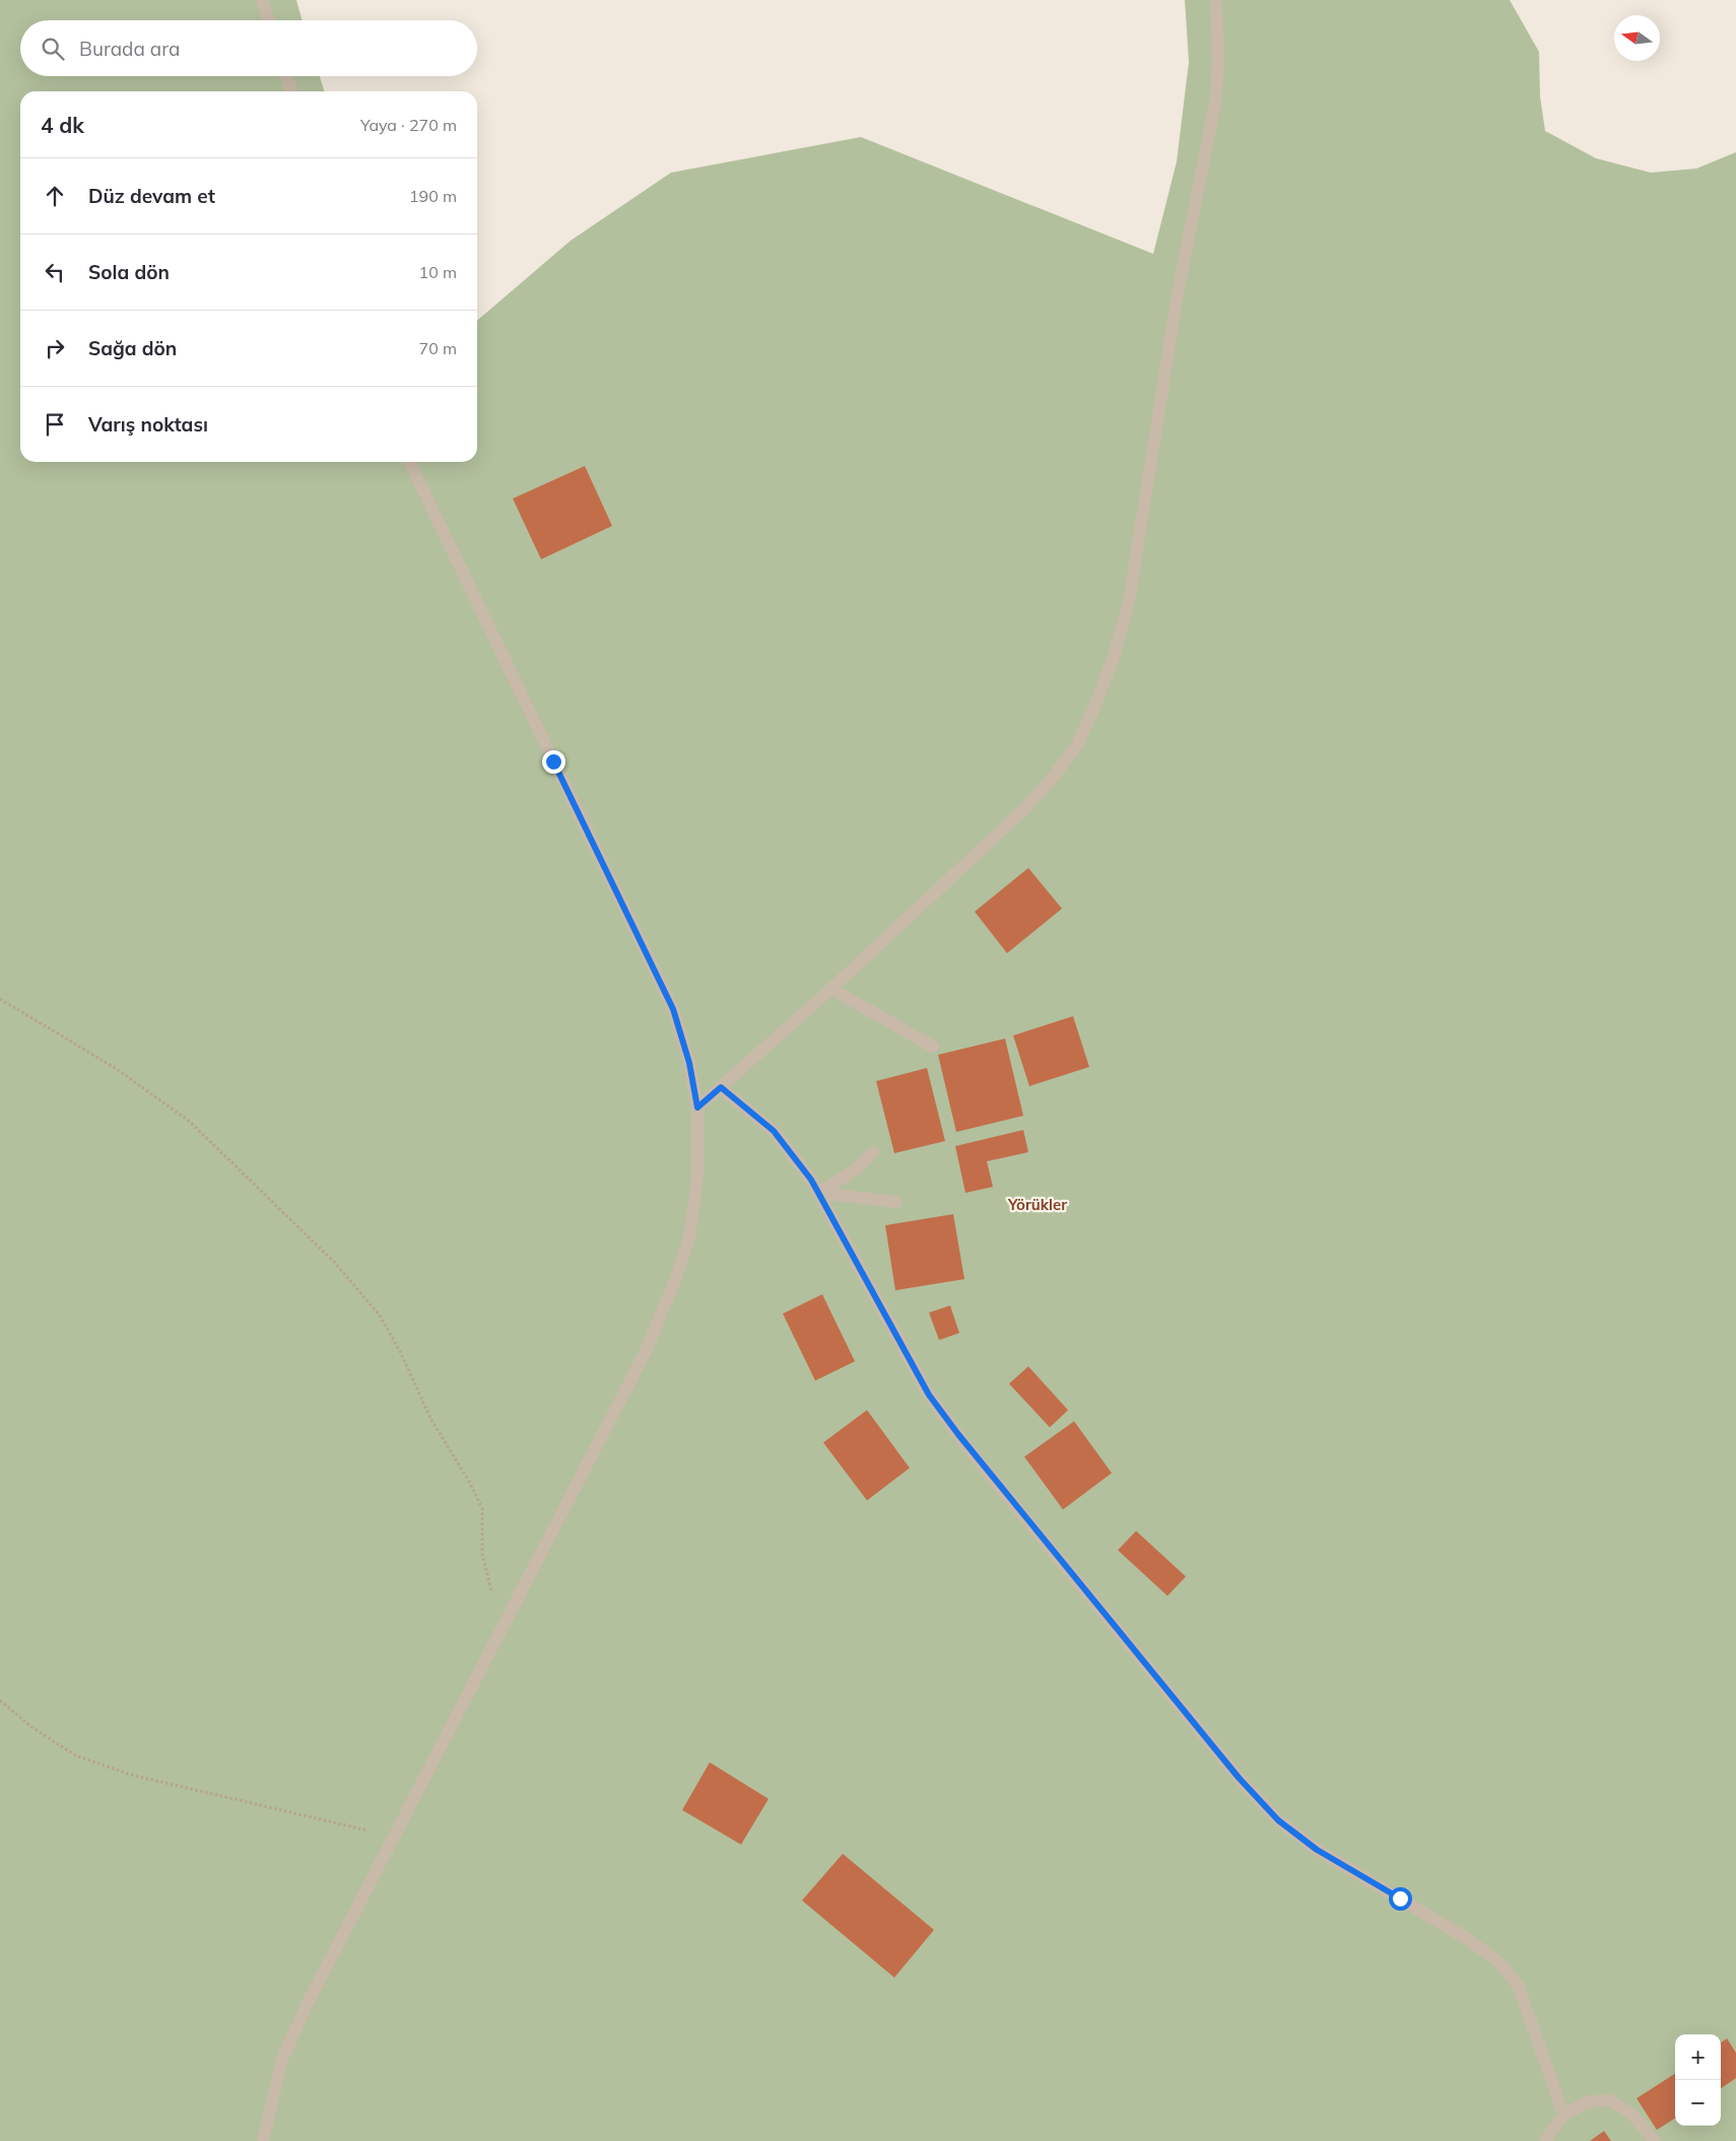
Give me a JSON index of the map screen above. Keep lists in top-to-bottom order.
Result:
{
  "districts": ["Yörükler"],
  "north": "left",
  "page": {
    "search": "Burada ara",
    "heading": ["4 dk", "Yaya · 270 m"],
    "list": [
      ["Düz devam et", "190 m"],
      ["Sola dön", "10 m"],
      ["Sağa dön", "70 m"],
      "Varış noktası"
    ],
    "map_buttons": ["+", "−"]
  }
}
